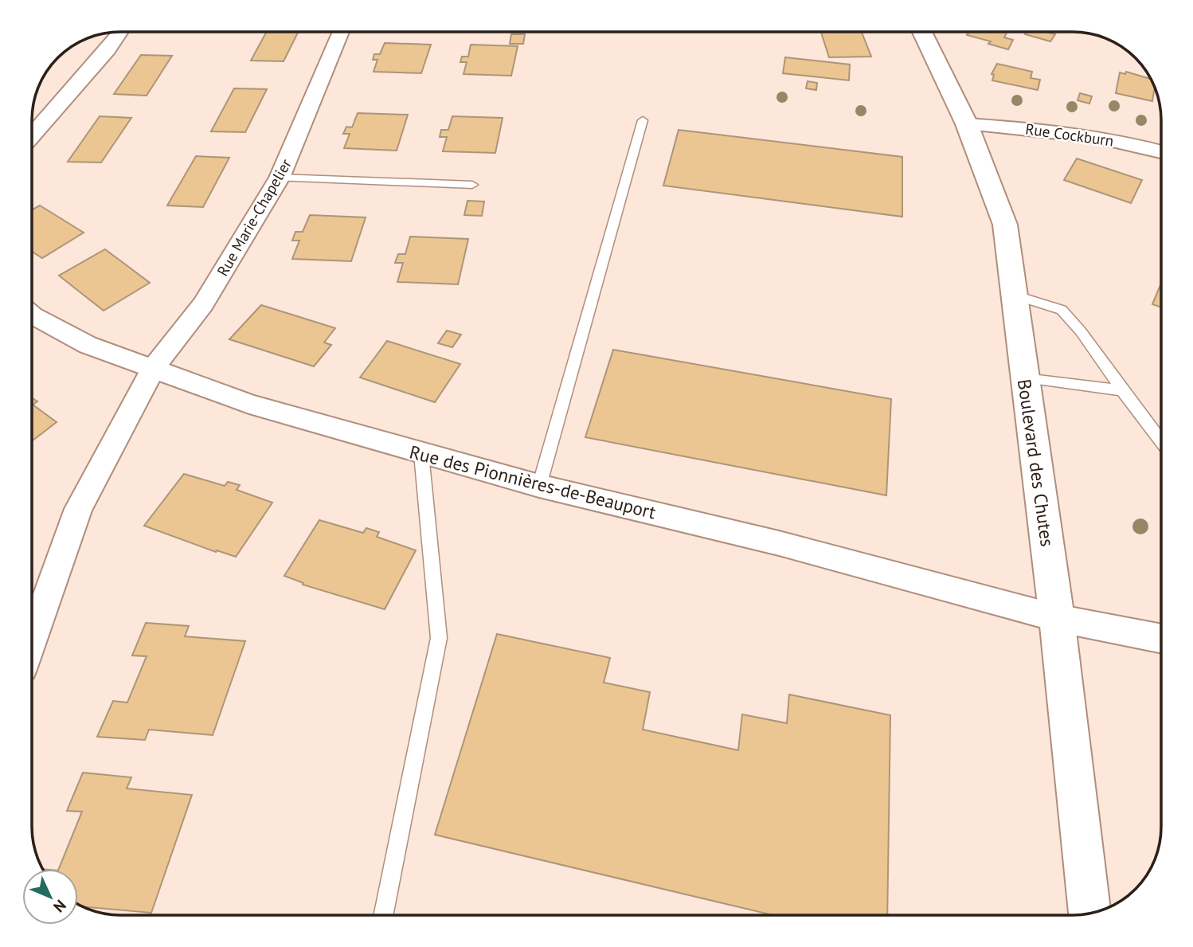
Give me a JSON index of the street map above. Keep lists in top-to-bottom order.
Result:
{
  "streets": {
    "street": [
      "Rue Cockburn",
      "Rue Marie-Chapelier",
      "Boulevard des Chutes",
      "Rue des Pionnières-de-Beauport"
    ]
  },
  "crossings": [
    ["Rue Cockburn", "Boulevard des Chutes"],
    ["Rue Marie-Chapelier", "Rue des Pionnières-de-Beauport"],
    ["Boulevard des Chutes", "Rue des Pionnières-de-Beauport"]
  ],
  "north": "bottom right"
}
